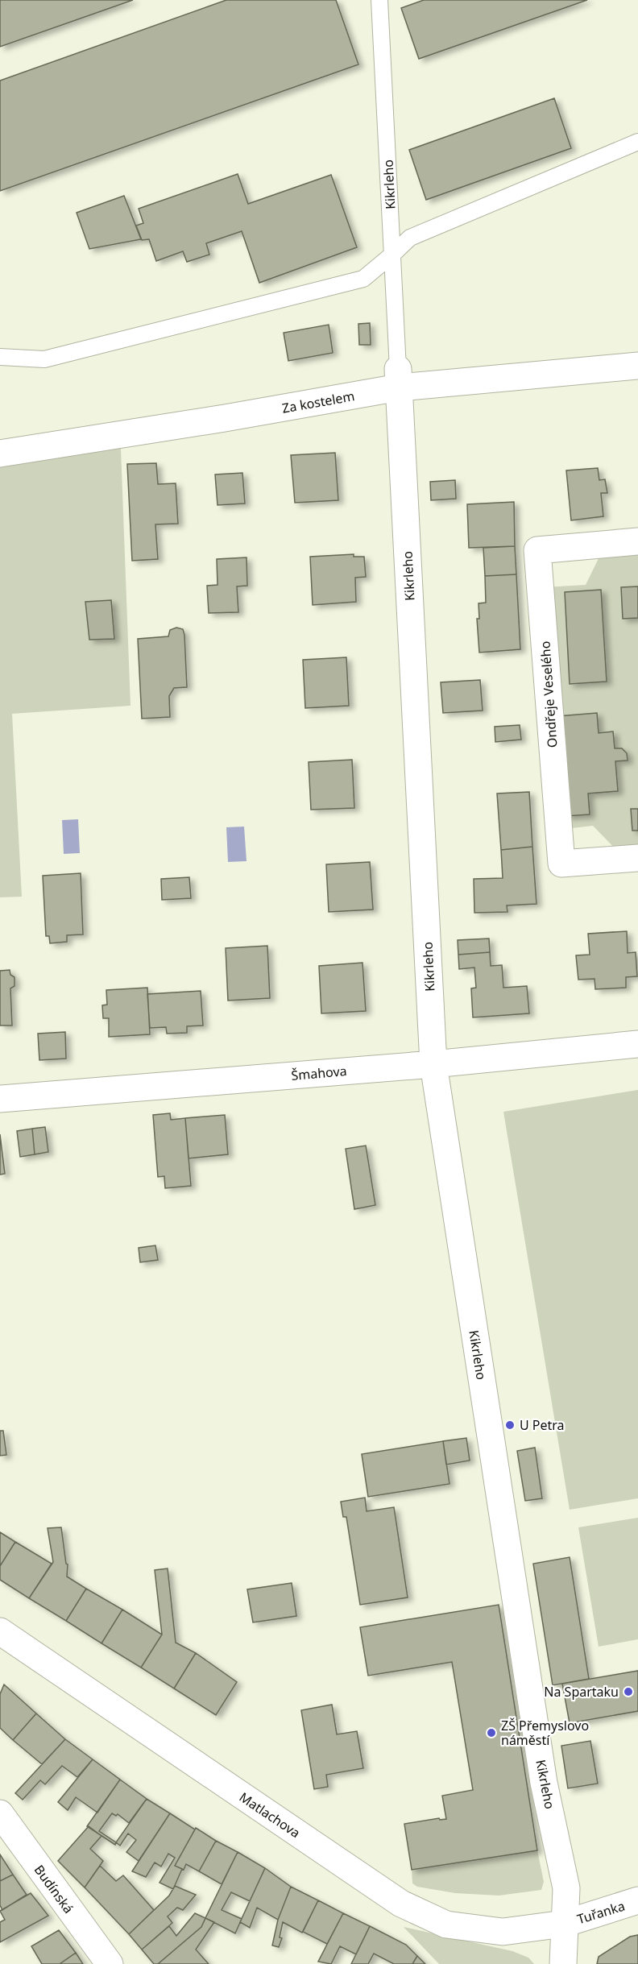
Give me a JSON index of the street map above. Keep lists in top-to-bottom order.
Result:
{
  "streets": {
    "street": [
      "Kikrleho",
      "Za kostelem",
      "Ondřeje Veselého",
      "Šmahova",
      "Matlachova",
      "Budínská",
      "Tuřanka"
    ]
  },
  "crossings": [
    ["Kikrleho", "Za kostelem"],
    ["Kikrleho", "Šmahova"],
    ["Kikrleho", "Matlachova"],
    ["Kikrleho", "Tuřanka"],
    ["Matlachova", "Tuřanka"]
  ],
  "places": ["U Petra", "Na Spartaku", "ZŠ Přemyslovo náměstí"]
}
